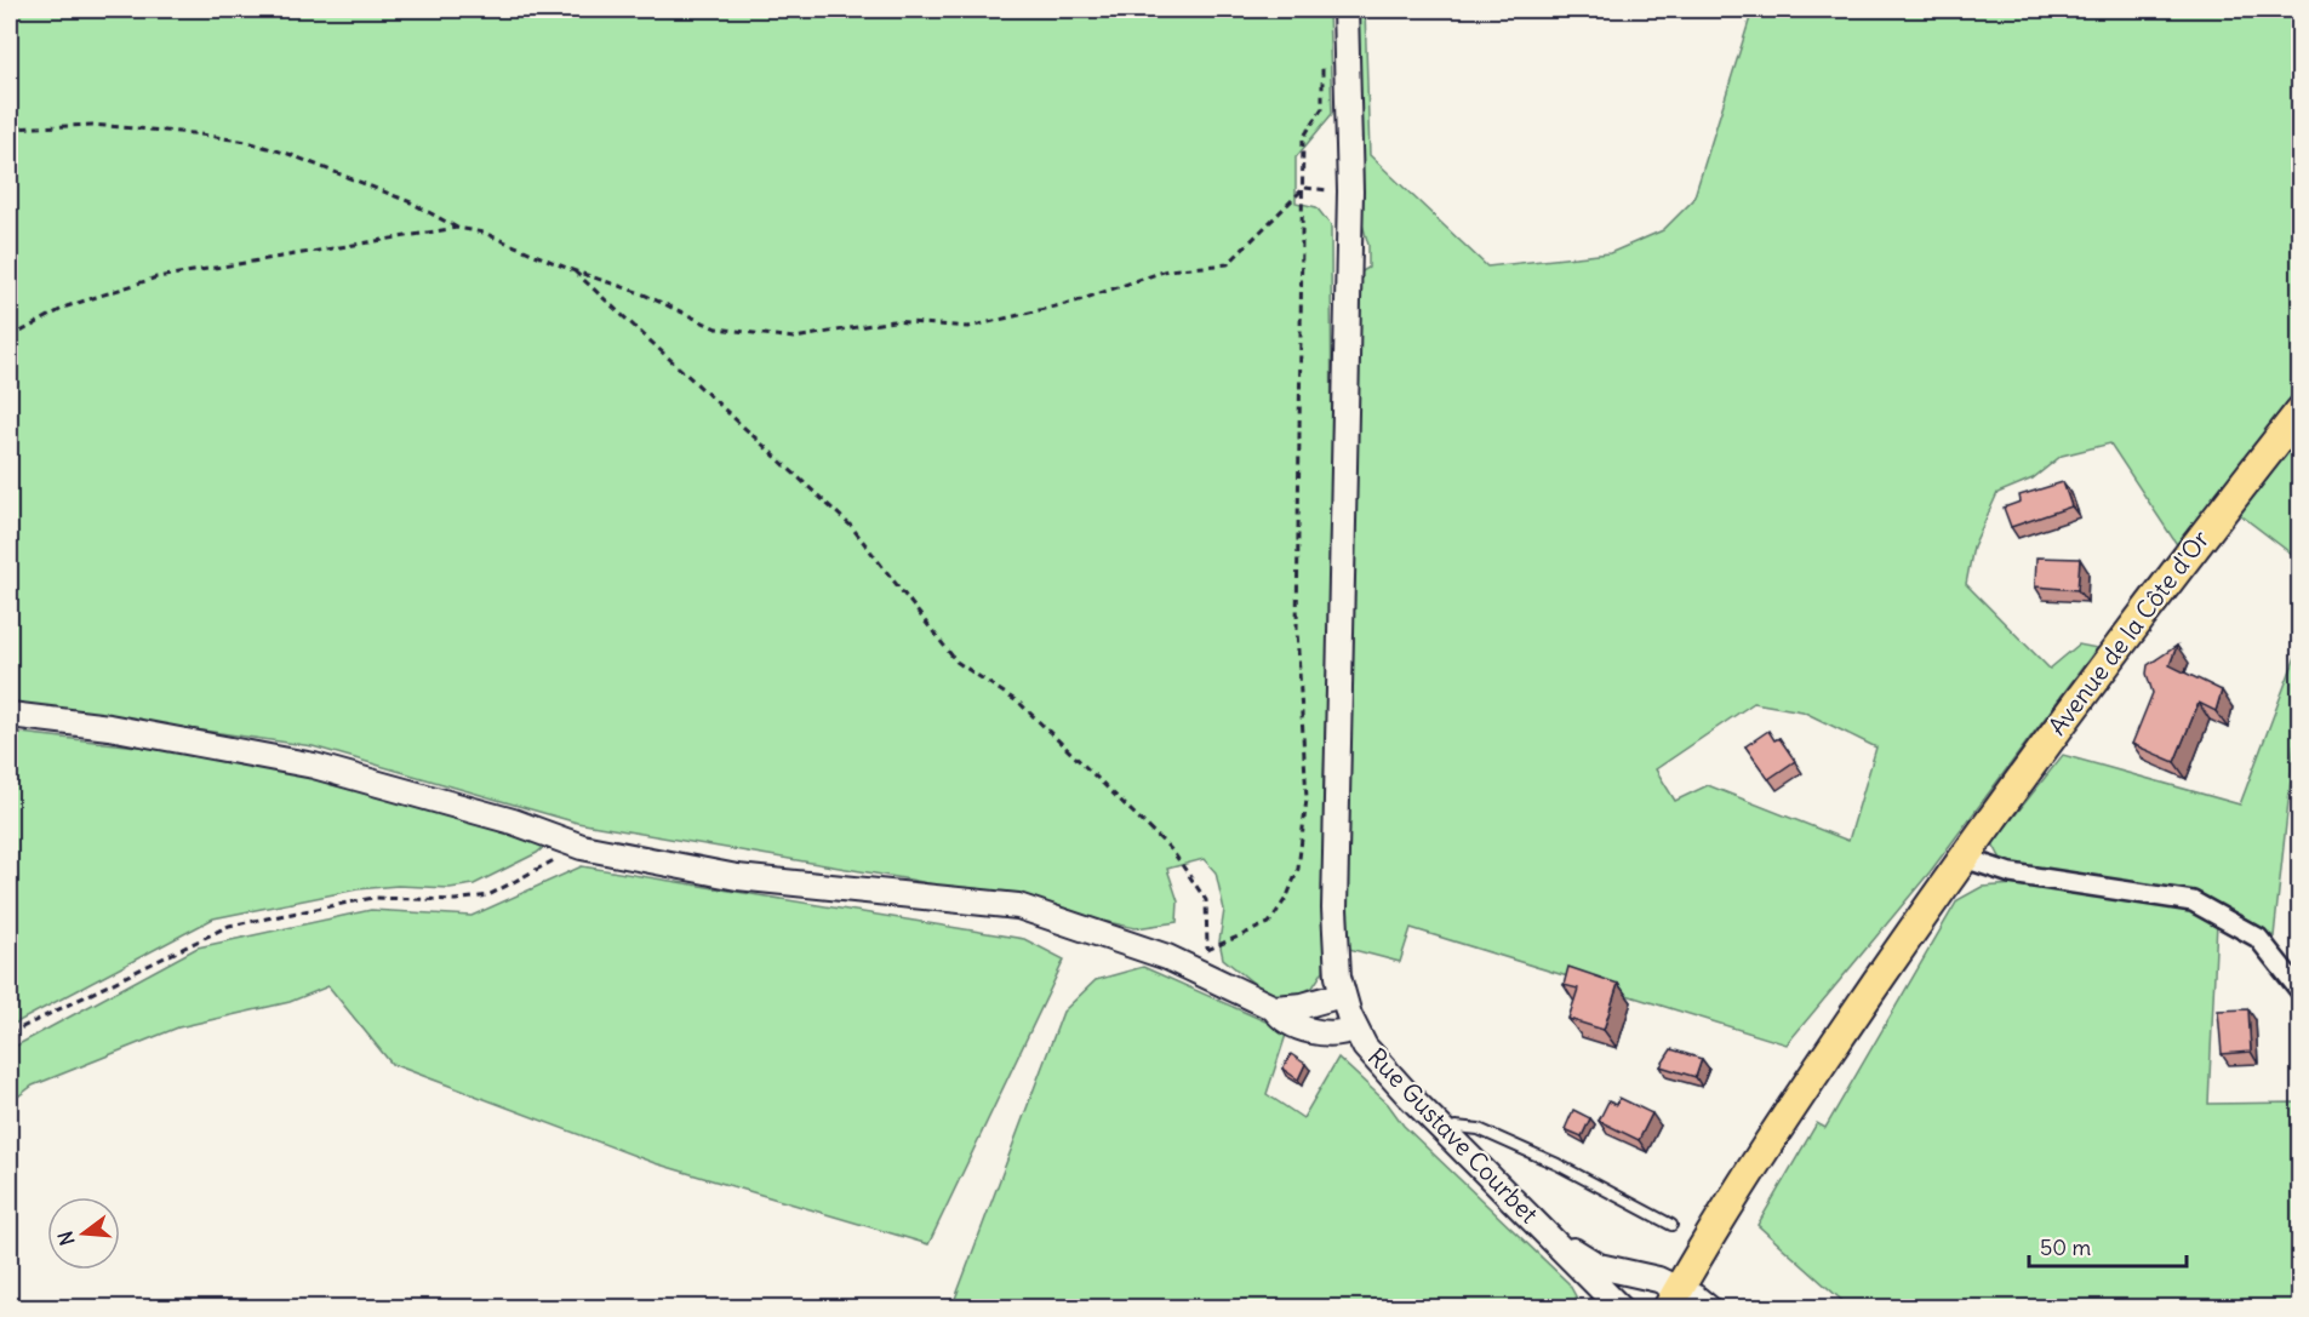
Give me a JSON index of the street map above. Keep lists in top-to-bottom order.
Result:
{
  "streets": {
    "main road": ["Avenue de la Côte d'Or"],
    "street": ["Rue Gustave Courbet"]
  },
  "crossings": [
    ["Avenue de la Côte d'Or", "Rue Gustave Courbet"]
  ],
  "scale_bar": "50 m",
  "north": "left"
}
